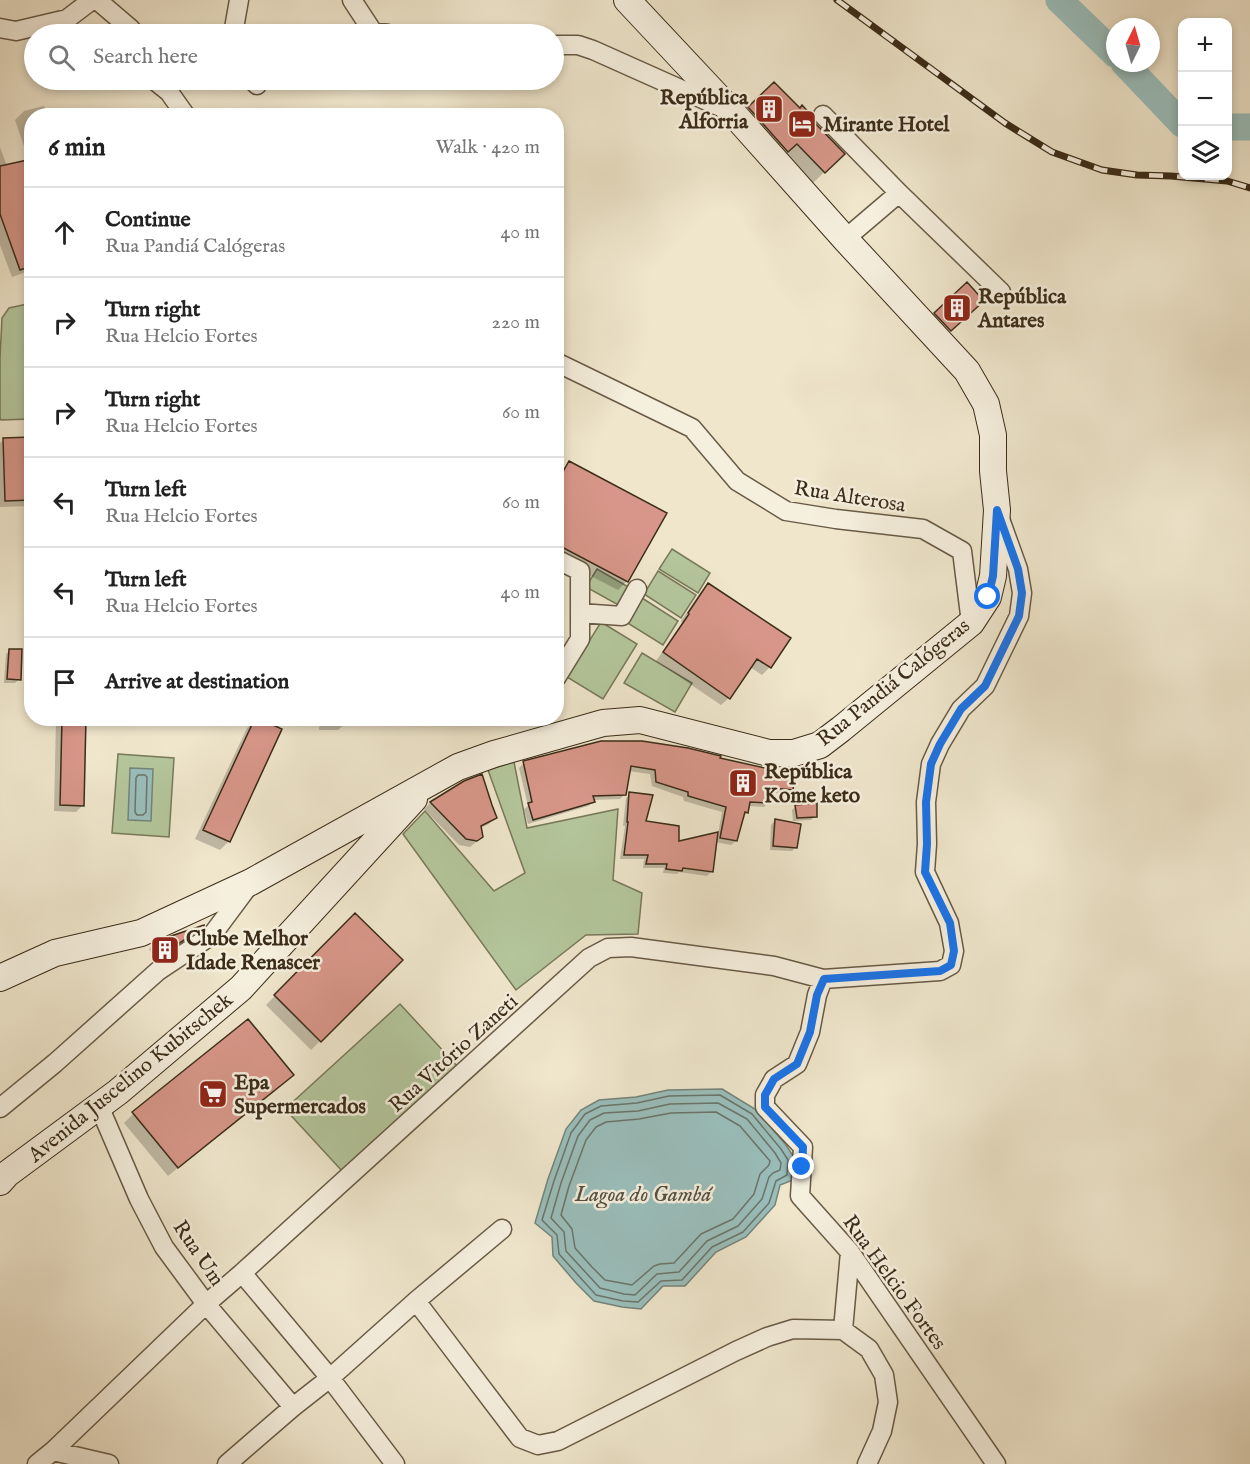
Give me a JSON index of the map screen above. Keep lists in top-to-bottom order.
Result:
{
  "streets": {
    "street": [
      "Rua Alterosa",
      "Rua Pandiá Calógeras",
      "Rua Vitório Zaneti",
      "Avenida Juscelino Kubitschek",
      "Rua Um",
      "Rua Helcio Fortes"
    ]
  },
  "crossings": [
    ["Rua Alterosa", "Rua Pandiá Calógeras"],
    ["Rua Pandiá Calógeras", "Avenida Juscelino Kubitschek"],
    ["Rua Vitório Zaneti", "Rua Um"],
    ["Rua Vitório Zaneti", "Rua Helcio Fortes"],
    ["Avenida Juscelino Kubitschek", "Rua Um"]
  ],
  "water": ["Lagoa do Gambá"],
  "places": {
    "building": [
      "República Alforria",
      "República Antares",
      "República Kome keto",
      "Clube Melhor Idade Renascer"
    ],
    "hotel": ["Mirante Hotel"],
    "supermarket": ["Epa Supermercados"]
  },
  "north": "top",
  "page": {
    "map_buttons": ["+", "−"],
    "search": "Search here",
    "heading": ["6 min", "Walk · 420 m"],
    "list": [
      ["Continue", "Rua Pandiá Calógeras", "40 m"],
      ["Turn right", "Rua Helcio Fortes", "220 m"],
      ["Turn right", "Rua Helcio Fortes", "60 m"],
      ["Turn left", "Rua Helcio Fortes", "60 m"],
      ["Turn left", "Rua Helcio Fortes", "40 m"],
      "Arrive at destination"
    ]
  }
}
